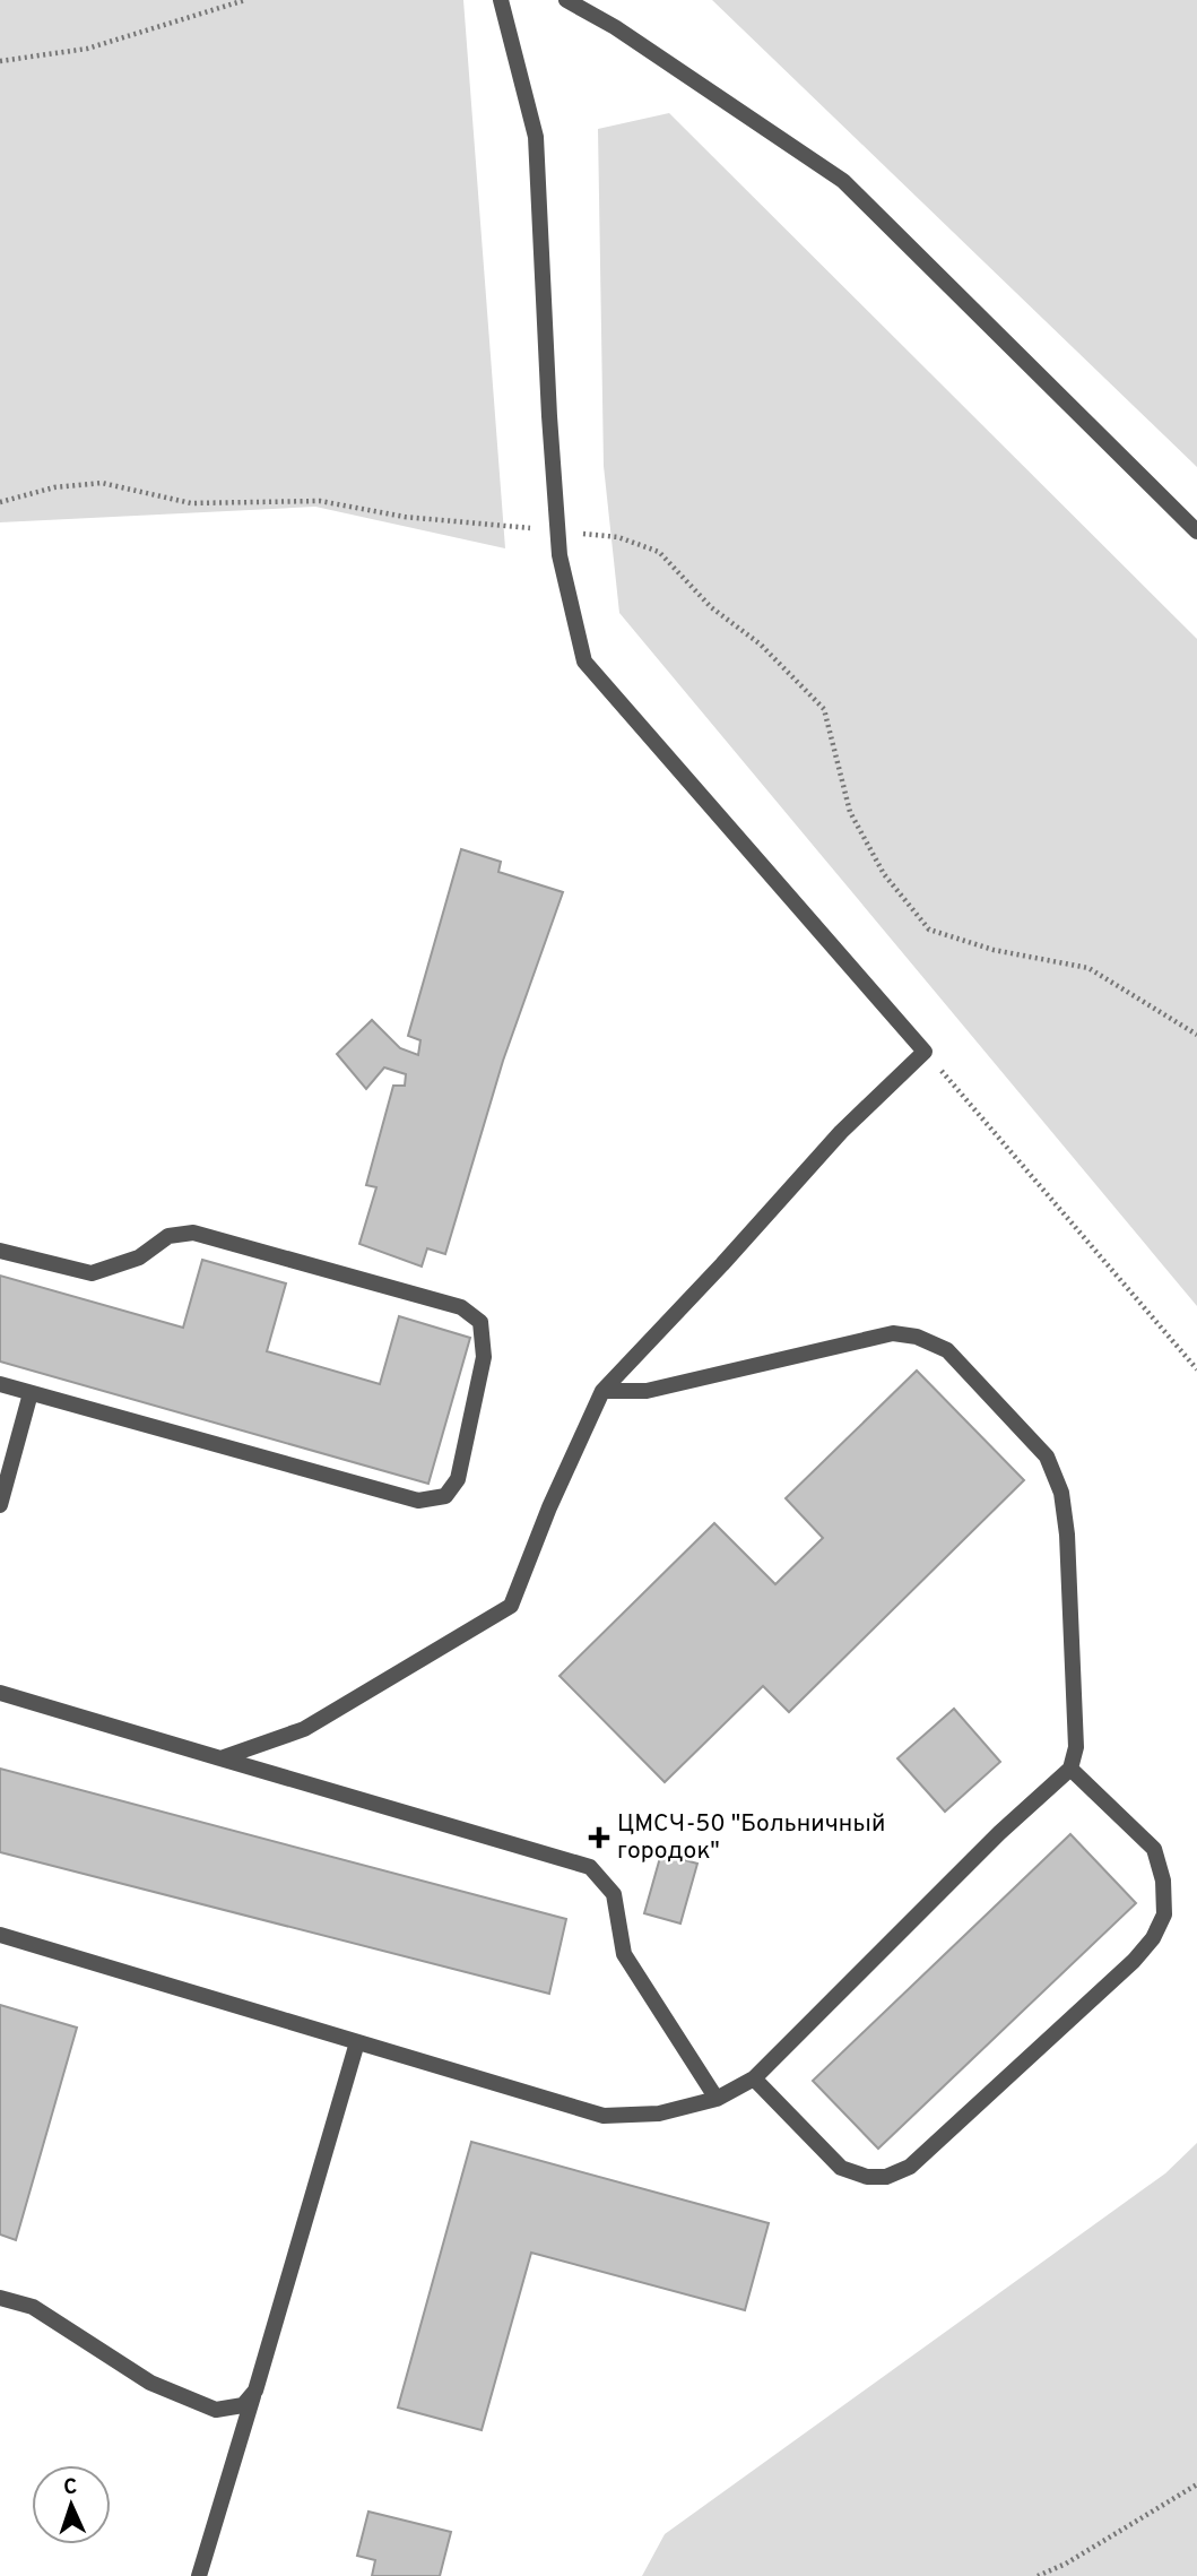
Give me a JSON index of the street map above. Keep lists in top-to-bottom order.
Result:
{
  "places": {
    "health": ["ЦМСЧ-50 \"Больничный городок\""]
  },
  "north": "top"
}
